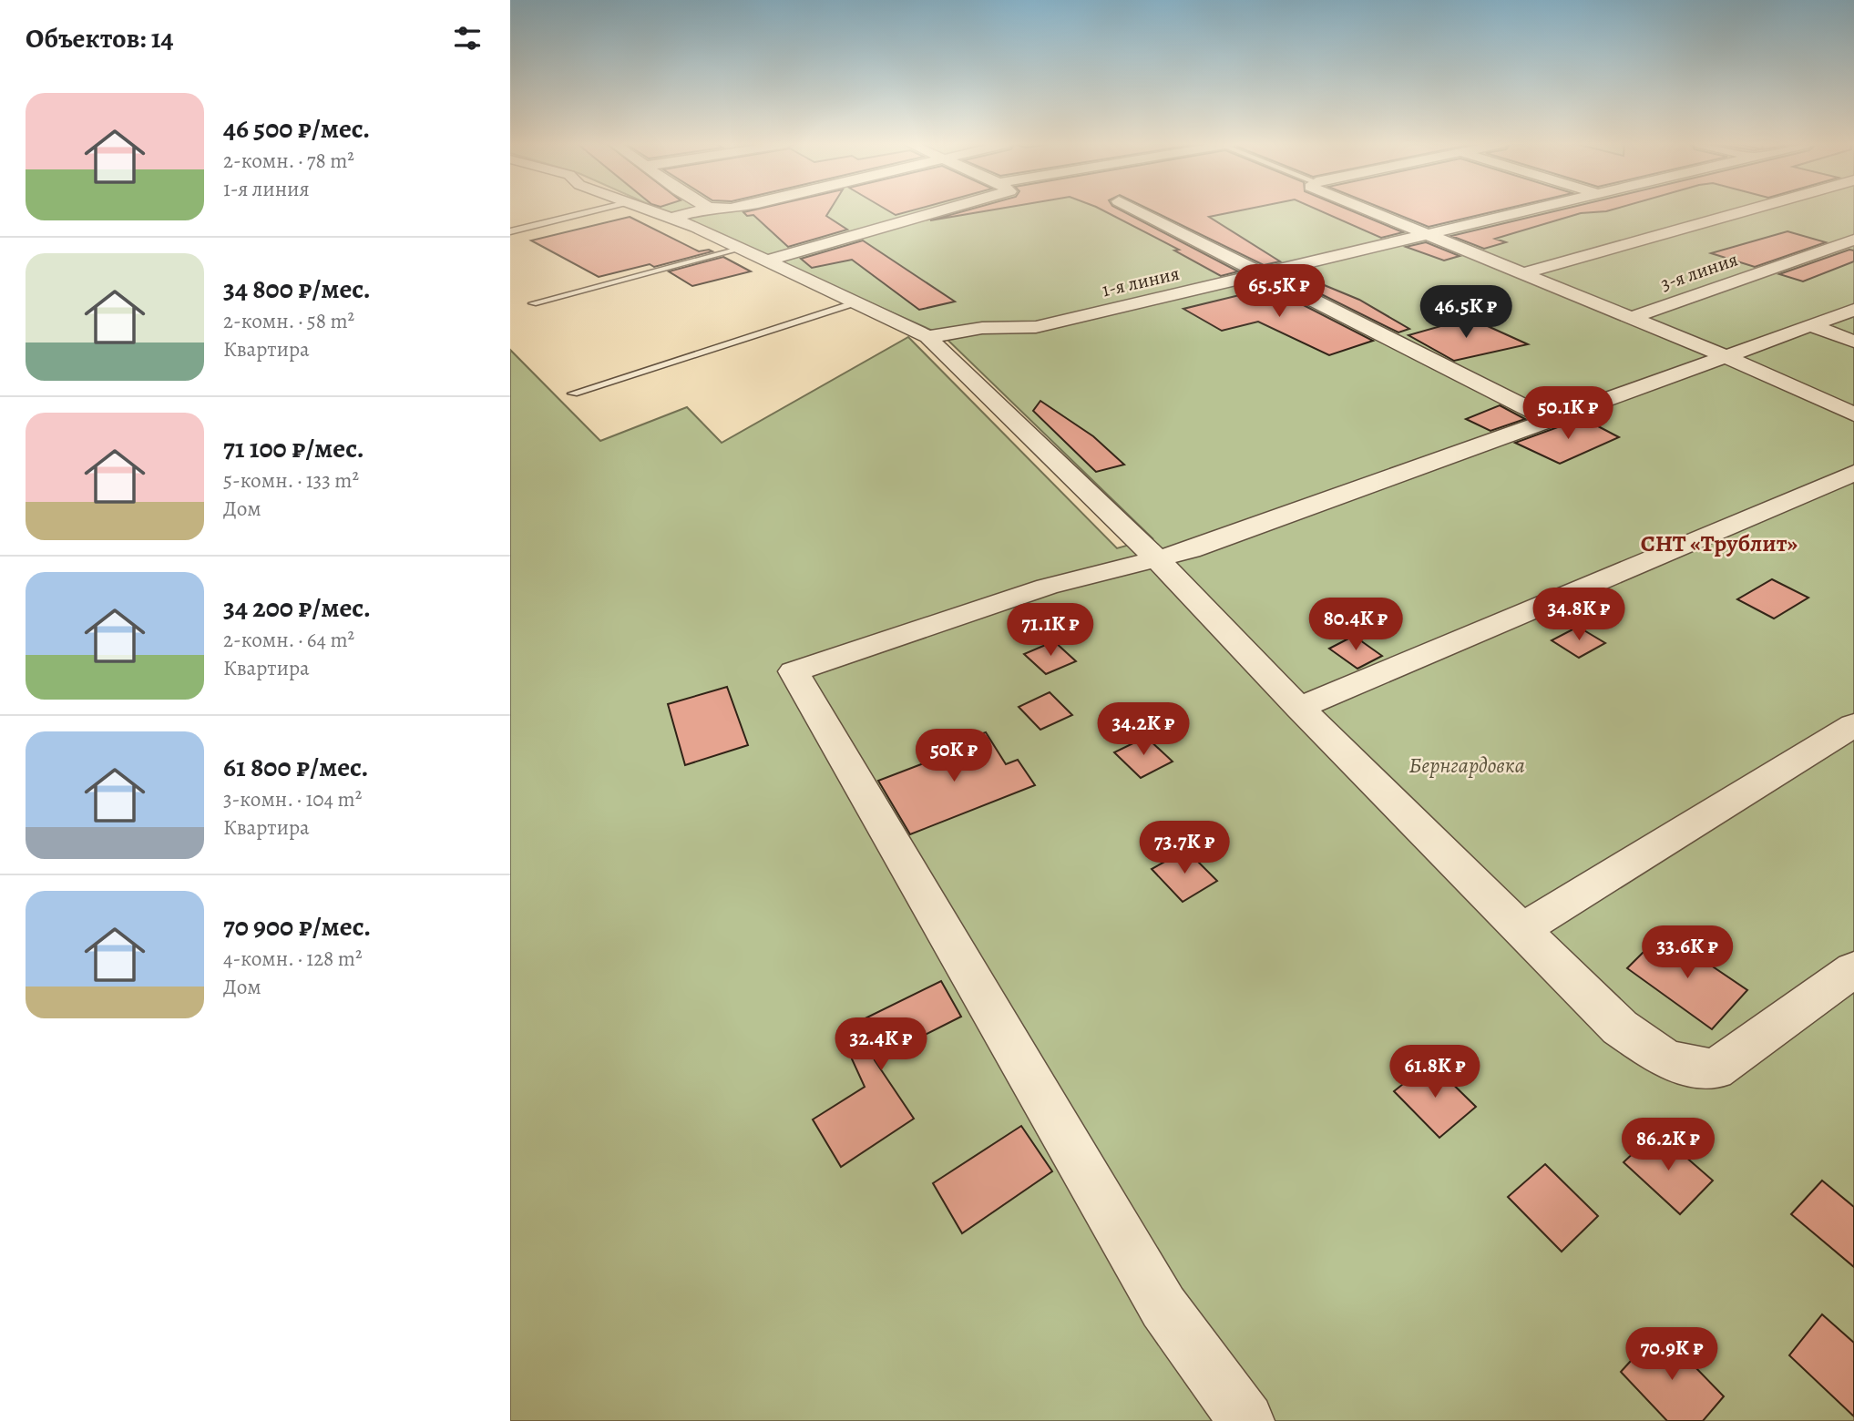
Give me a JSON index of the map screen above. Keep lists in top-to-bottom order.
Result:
{
  "streets": {
    "street": ["3-я линия", "1-я линия"]
  },
  "districts": ["СНТ «Трублит»"],
  "parks": ["Бернгардовка"],
  "page": {
    "heading": "Объектов: 14",
    "list": [
      {
        "name": "46 500 ₽/мес.",
        "note": "2-комн. · 78 m² · 1-я линия"
      },
      {
        "name": "34 800 ₽/мес.",
        "note": "2-комн. · 58 m² · Квартира"
      },
      {
        "name": "71 100 ₽/мес.",
        "note": "5-комн. · 133 m² · Дом"
      },
      {
        "name": "34 200 ₽/мес.",
        "note": "2-комн. · 64 m² · Квартира"
      },
      {
        "name": "61 800 ₽/мес.",
        "note": "3-комн. · 104 m² · Квартира"
      },
      {
        "name": "70 900 ₽/мес.",
        "note": "4-комн. · 128 m² · Дом"
      }
    ],
    "price": [
      "65.5K ₽",
      "46.5K ₽",
      "50.1K ₽",
      "34.8K ₽",
      "80.4K ₽",
      "71.1K ₽",
      "34.2K ₽",
      "50K ₽",
      "73.7K ₽",
      "33.6K ₽",
      "32.4K ₽",
      "61.8K ₽",
      "86.2K ₽",
      "70.9K ₽"
    ]
  }
}
